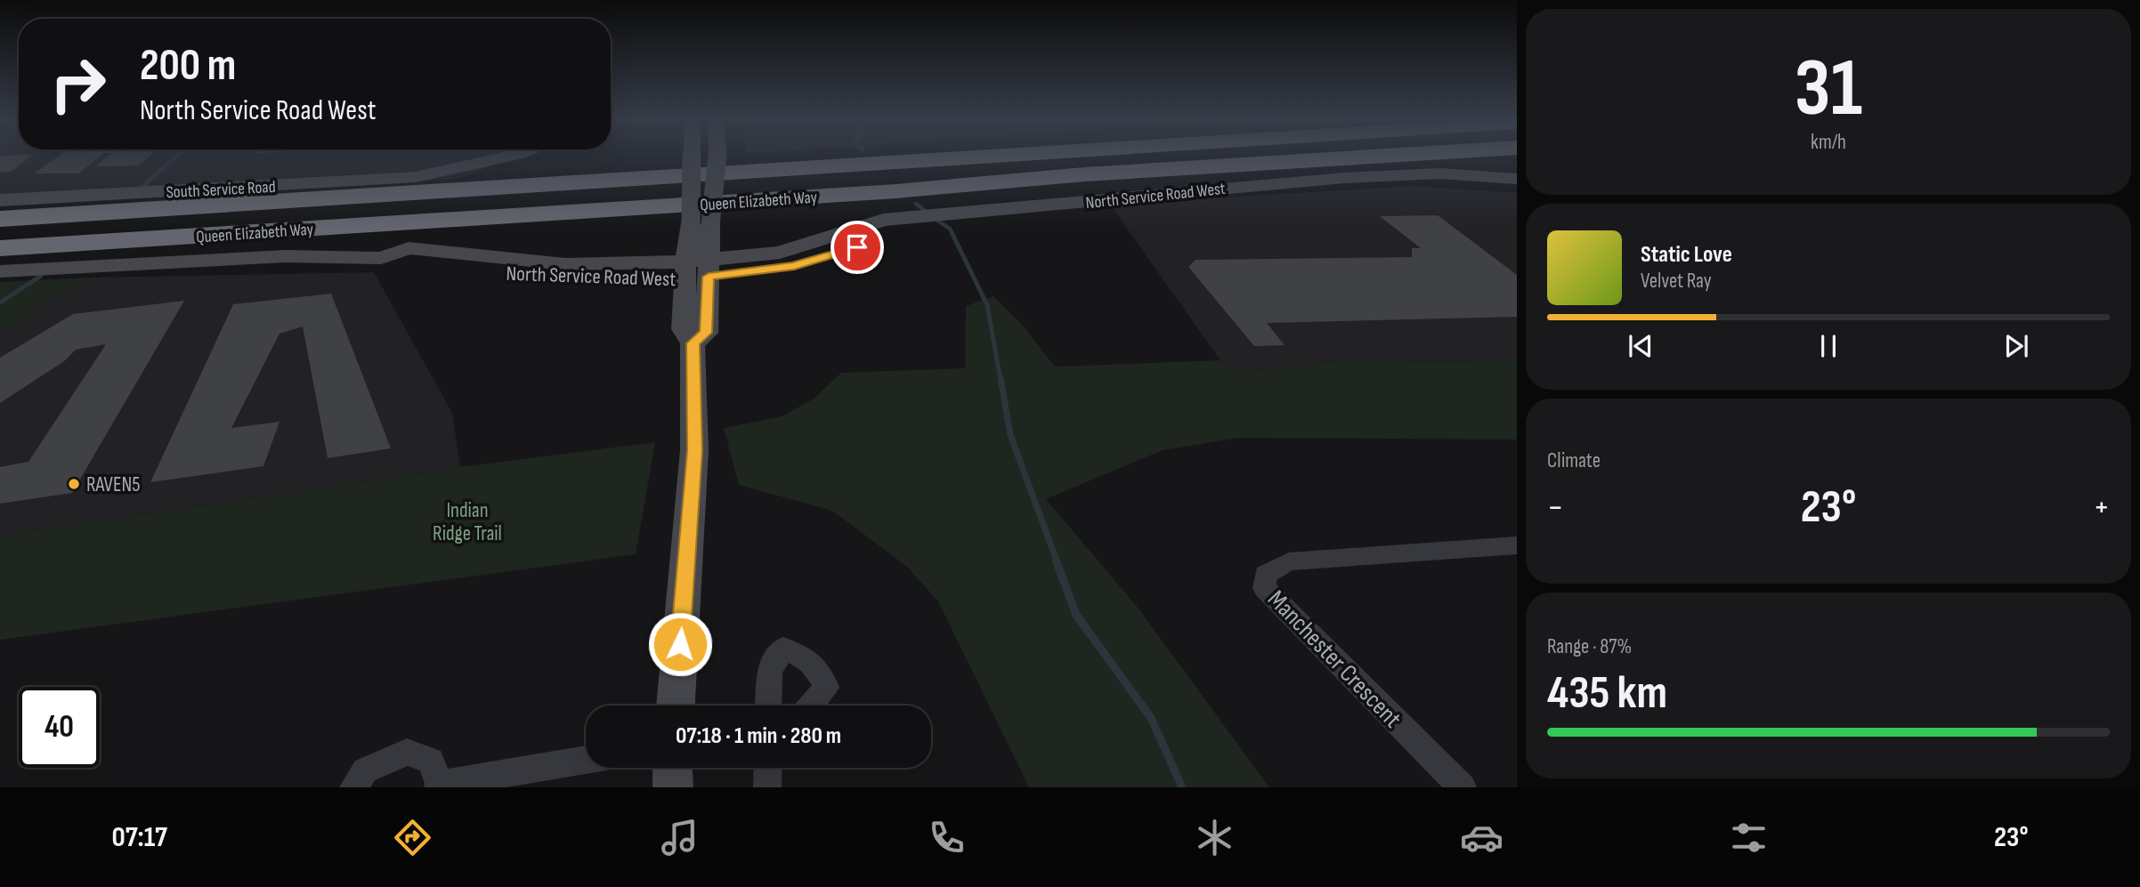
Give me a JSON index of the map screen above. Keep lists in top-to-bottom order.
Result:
{
  "streets": {
    "highway": ["Queen Elizabeth Way"],
    "street": ["South Service Road", "North Service Road West", "Manchester Crescent"]
  },
  "parks": ["Indian Ridge Trail"],
  "places": ["RAVEN5"],
  "page": {
    "tile": [
      ["31", "km/h"],
      "Climate",
      ["Range · 87%", "435 km"]
    ],
    "turn": ["200 m", "North Service Road West"],
    "song": ["Static Love", "Velvet Ray"],
    "heat": ["−", "23°", "+"],
    "limit": "40",
    "trip": "07:18 · 1 min · 280 m",
    "tabs": ["07:17", "23°"]
  }
}
